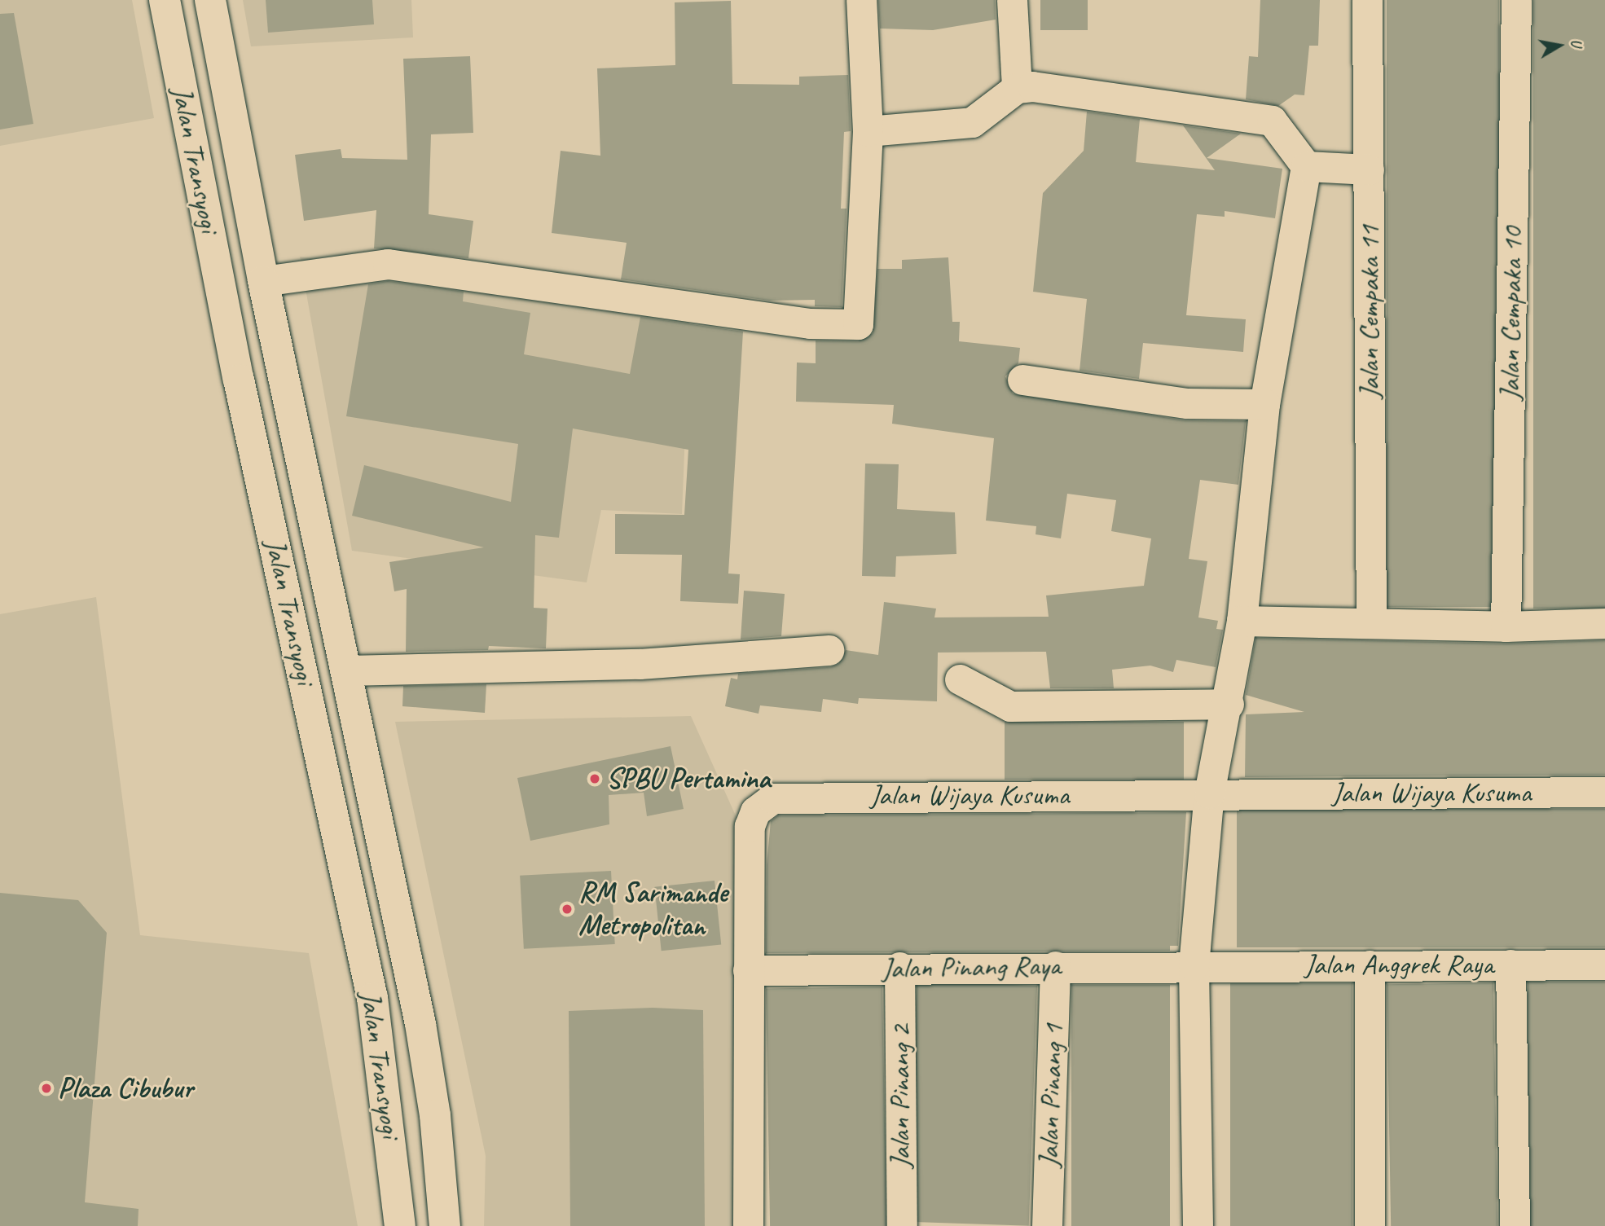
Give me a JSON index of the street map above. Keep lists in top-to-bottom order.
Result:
{
  "streets": {
    "highway": ["Jalan Transyogi"],
    "street": [
      "Jalan Cempaka 11",
      "Jalan Cempaka 10",
      "Jalan Wijaya Kusuma",
      "Jalan Anggrek Raya",
      "Jalan Pinang Raya",
      "Jalan Pinang 1",
      "Jalan Pinang 2"
    ]
  },
  "crossings": [
    ["Jalan Wijaya Kusuma", "Jalan Pinang Raya"],
    ["Jalan Anggrek Raya", "Jalan Pinang Raya"],
    ["Jalan Pinang Raya", "Jalan Pinang 1"],
    ["Jalan Pinang Raya", "Jalan Pinang 2"]
  ],
  "places": ["SPBU Pertamina", "RM Sarimande Metropolitan", "Plaza Cibubur"],
  "north": "right"
}
